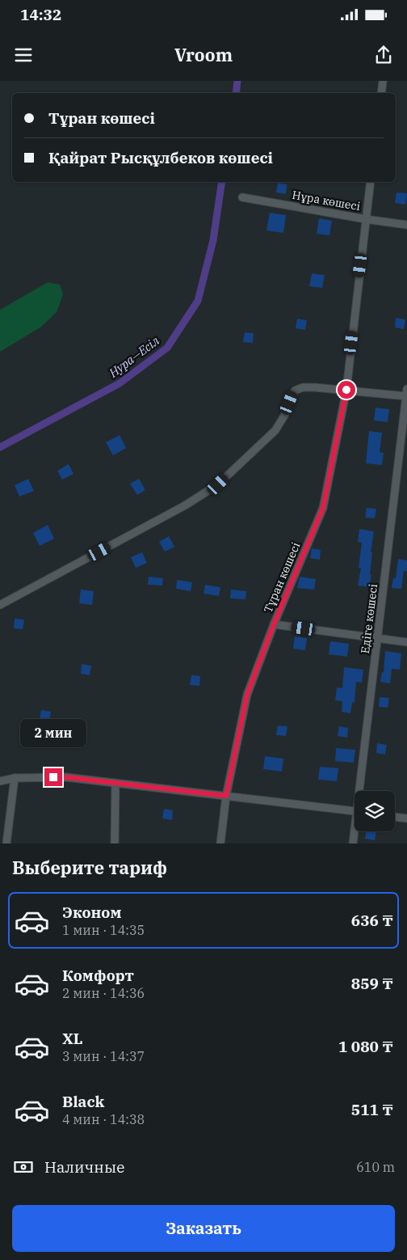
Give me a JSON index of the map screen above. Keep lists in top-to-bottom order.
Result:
{
  "streets": {
    "street": ["Нұра көшесі", "Тұран көшесі", "Едіге көшесі"]
  },
  "crossings": [
    ["Нұра көшесі", "Тұран көшесі"]
  ],
  "water": ["Нура—Есіл"],
  "page": {
    "status": "14:32",
    "header": "Vroom",
    "banner": ["Тұран көшесі", "Қайрат Рысқұлбеков көшесі"],
    "bubble": "2 мин",
    "heading": "Выберите тариф",
    "list": [
      {
        "name": "Эконом",
        "note": "1 мин · 14:35",
        "value": "636 ₸"
      },
      {
        "name": "Комфорт",
        "note": "2 мин · 14:36",
        "value": "859 ₸"
      },
      {
        "name": "XL",
        "note": "3 мин · 14:37",
        "value": "1 080 ₸"
      },
      {
        "name": "Black",
        "note": "4 мин · 14:38",
        "value": "511 ₸"
      }
    ],
    "pay": ["Наличные", "610 m"],
    "buttons": "Заказать"
  }
}
